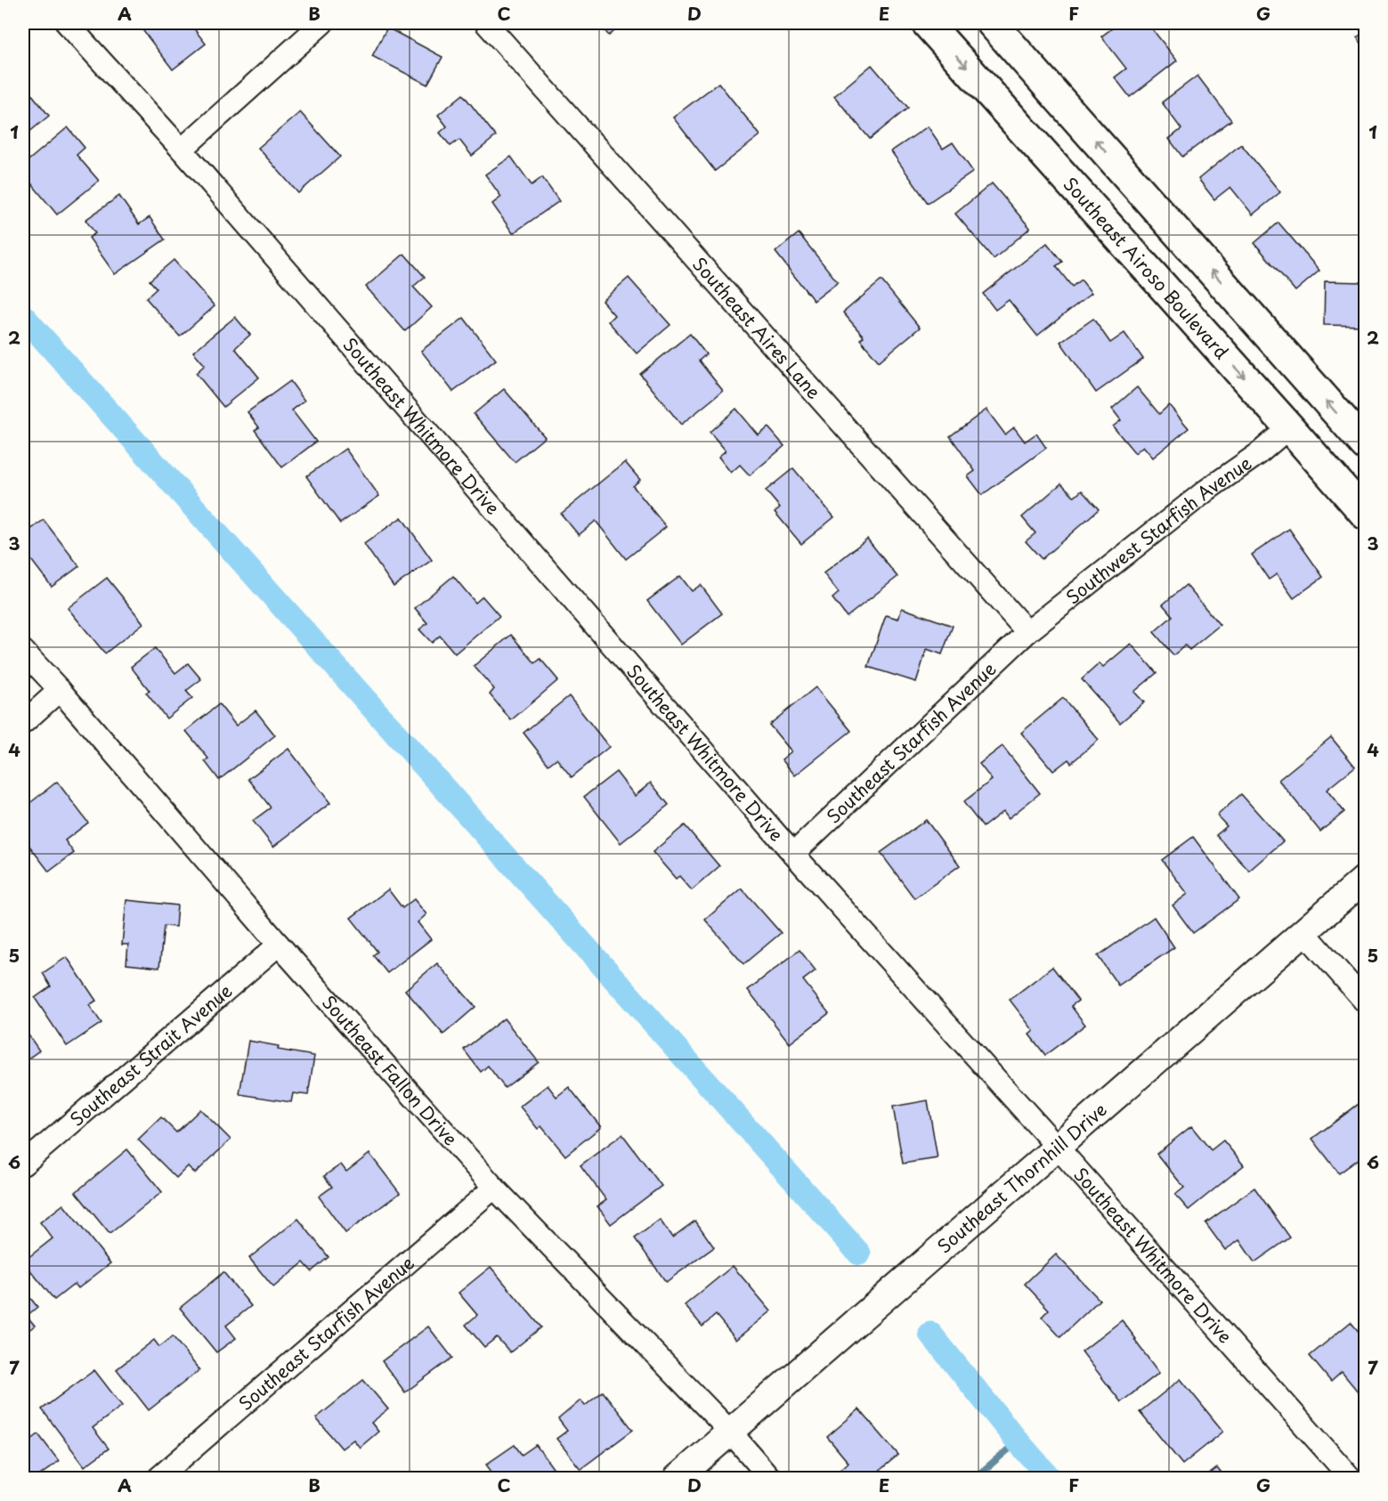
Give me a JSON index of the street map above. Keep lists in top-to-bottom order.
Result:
{
  "streets": {
    "main road": ["Southeast Airoso Boulevard"],
    "street": [
      "Southeast Aires Lane",
      "Southeast Whitmore Drive",
      "Southwest Starfish Avenue",
      "Southeast Starfish Avenue",
      "Southeast Strait Avenue",
      "Southeast Fallon Drive",
      "Southeast Thornhill Drive"
    ]
  },
  "crossings": [
    ["Southeast Airoso Boulevard", "Southwest Starfish Avenue"],
    ["Southeast Aires Lane", "Southwest Starfish Avenue"],
    ["Southeast Aires Lane", "Southeast Starfish Avenue"],
    ["Southeast Whitmore Drive", "Southeast Starfish Avenue"],
    ["Southeast Whitmore Drive", "Southeast Thornhill Drive"],
    ["Southwest Starfish Avenue", "Southeast Starfish Avenue"],
    ["Southeast Starfish Avenue", "Southeast Fallon Drive"],
    ["Southeast Strait Avenue", "Southeast Fallon Drive"],
    ["Southeast Fallon Drive", "Southeast Thornhill Drive"]
  ],
  "grid": {
    "columns": [
      "A",
      "B",
      "C",
      "D",
      "E",
      "F",
      "G"
    ],
    "rows": [
      "1",
      "2",
      "3",
      "4",
      "5",
      "6",
      "7"
    ]
  }
}
